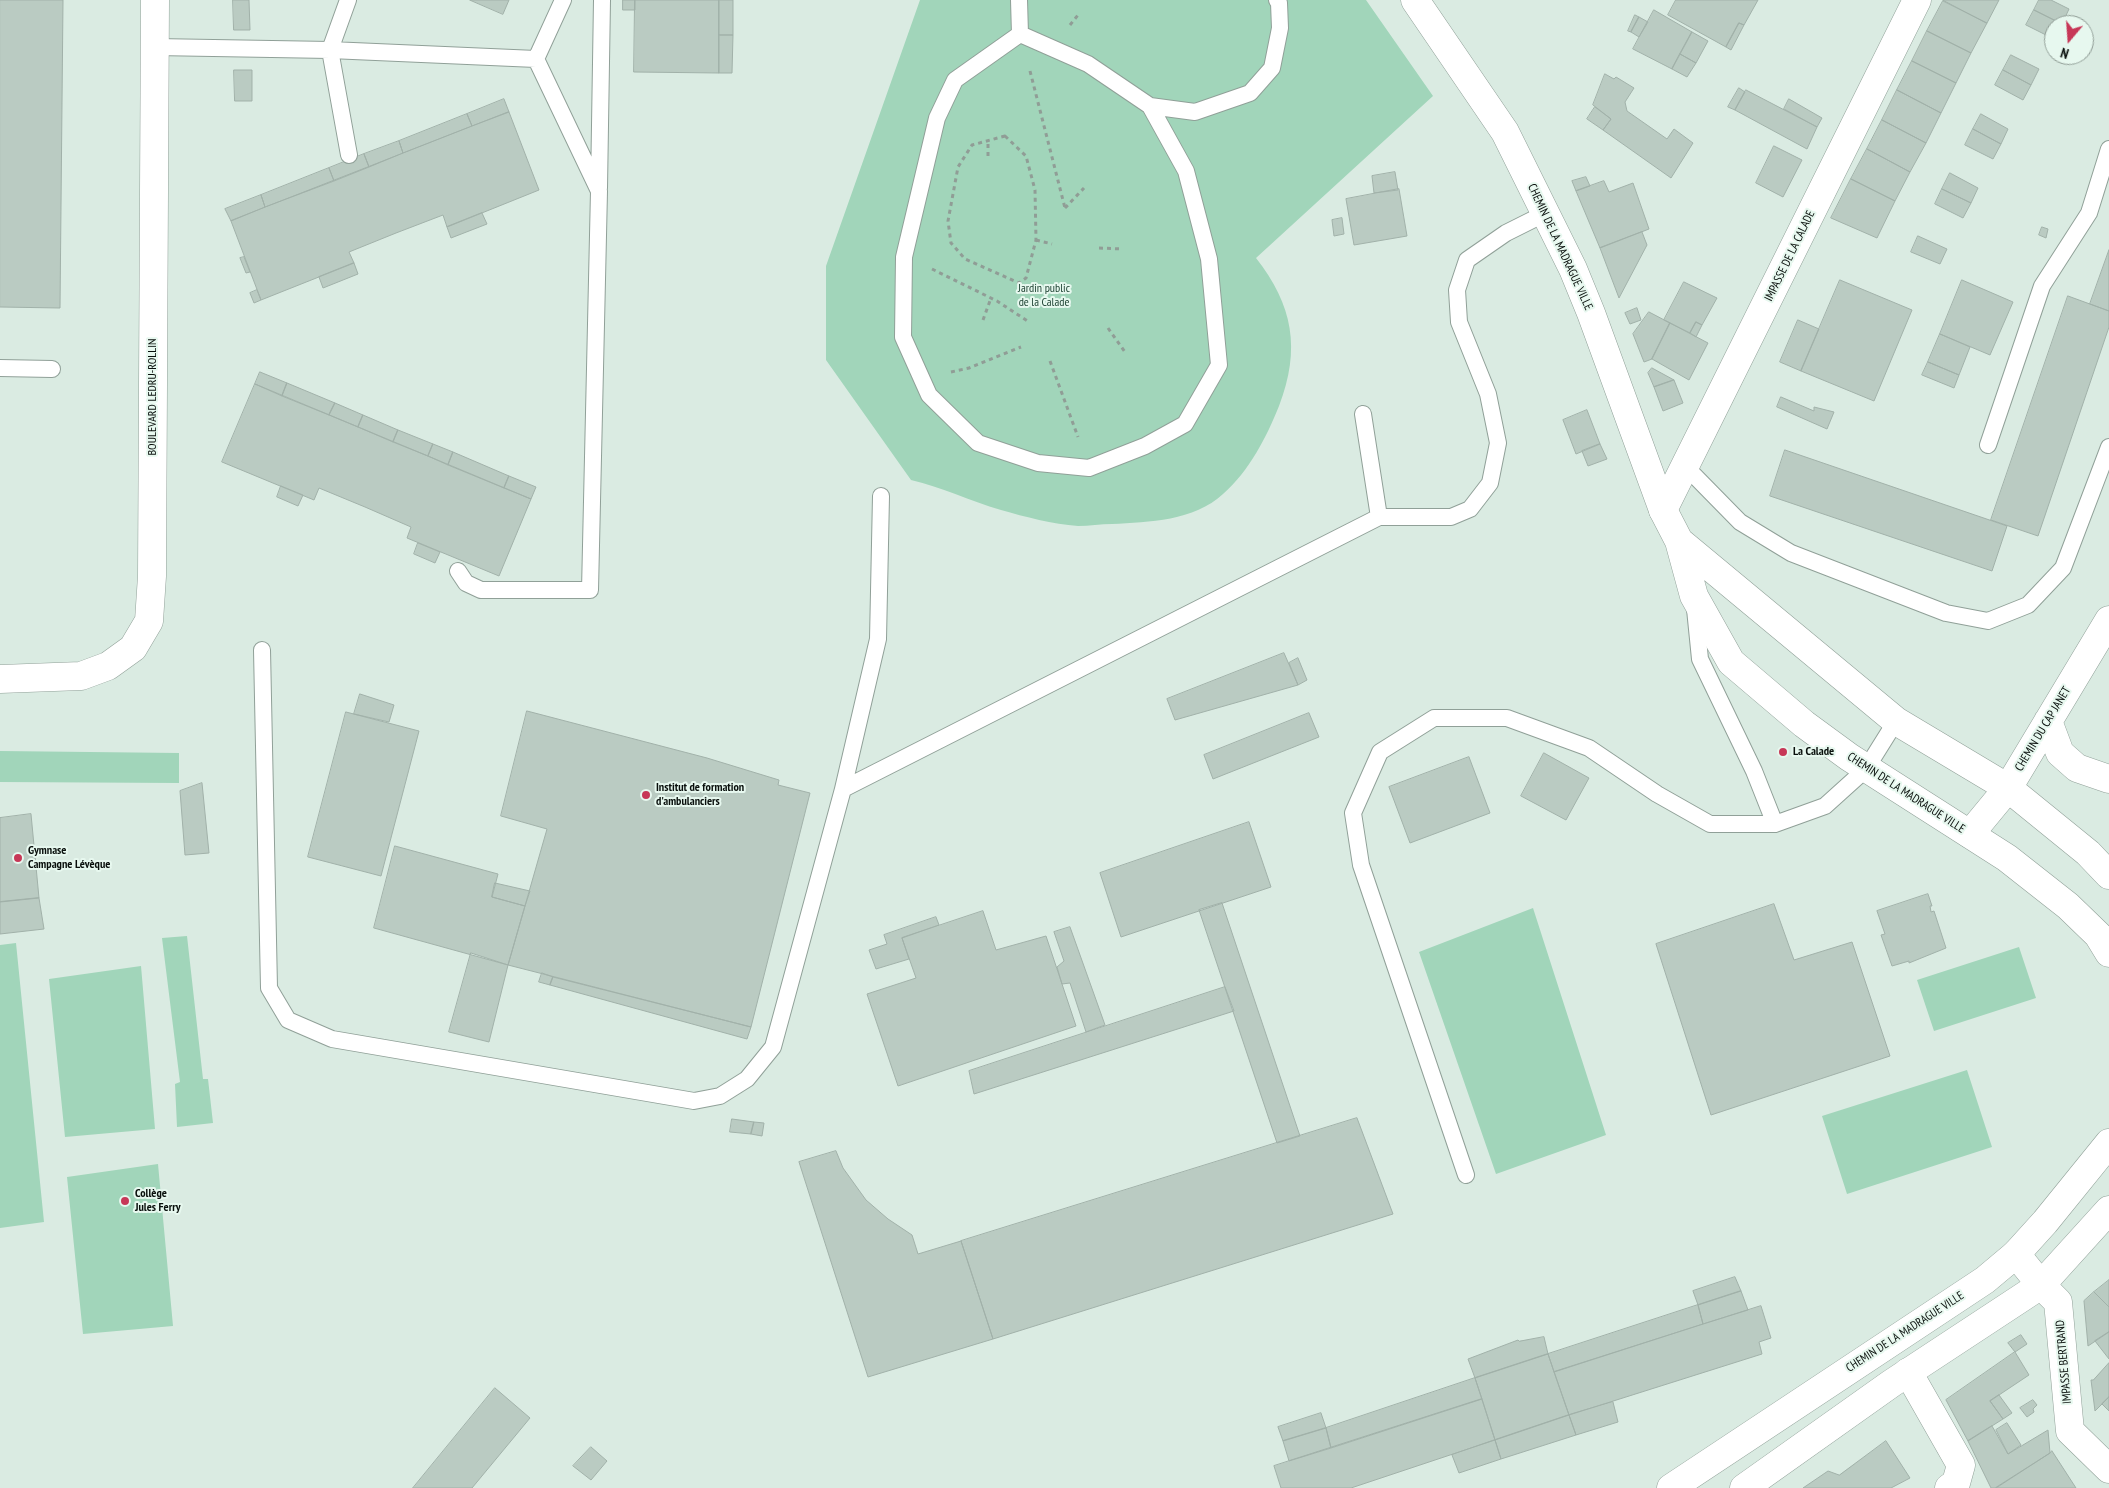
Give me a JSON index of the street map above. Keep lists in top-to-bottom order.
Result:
{
  "streets": {
    "street": [
      "CHEMIN DE LA MADRAGUE VILLE",
      "IMPASSE DE LA CALADE",
      "BOULEVARD LEDRU-ROLLIN",
      "CHEMIN DU CAP JANET",
      "IMPASSE BERTRAND"
    ]
  },
  "crossings": [
    ["CHEMIN DE LA MADRAGUE VILLE", "IMPASSE DE LA CALADE"],
    ["CHEMIN DE LA MADRAGUE VILLE", "CHEMIN DU CAP JANET"],
    ["CHEMIN DE LA MADRAGUE VILLE", "IMPASSE BERTRAND"]
  ],
  "parks": ["Jardin public de la Calade"],
  "places": [
    "La Calade",
    "Institut de formation d'ambulanciers",
    "Gymnase Campagne Lévèque",
    "Collège Jules Ferry"
  ],
  "north": "bottom"
}
